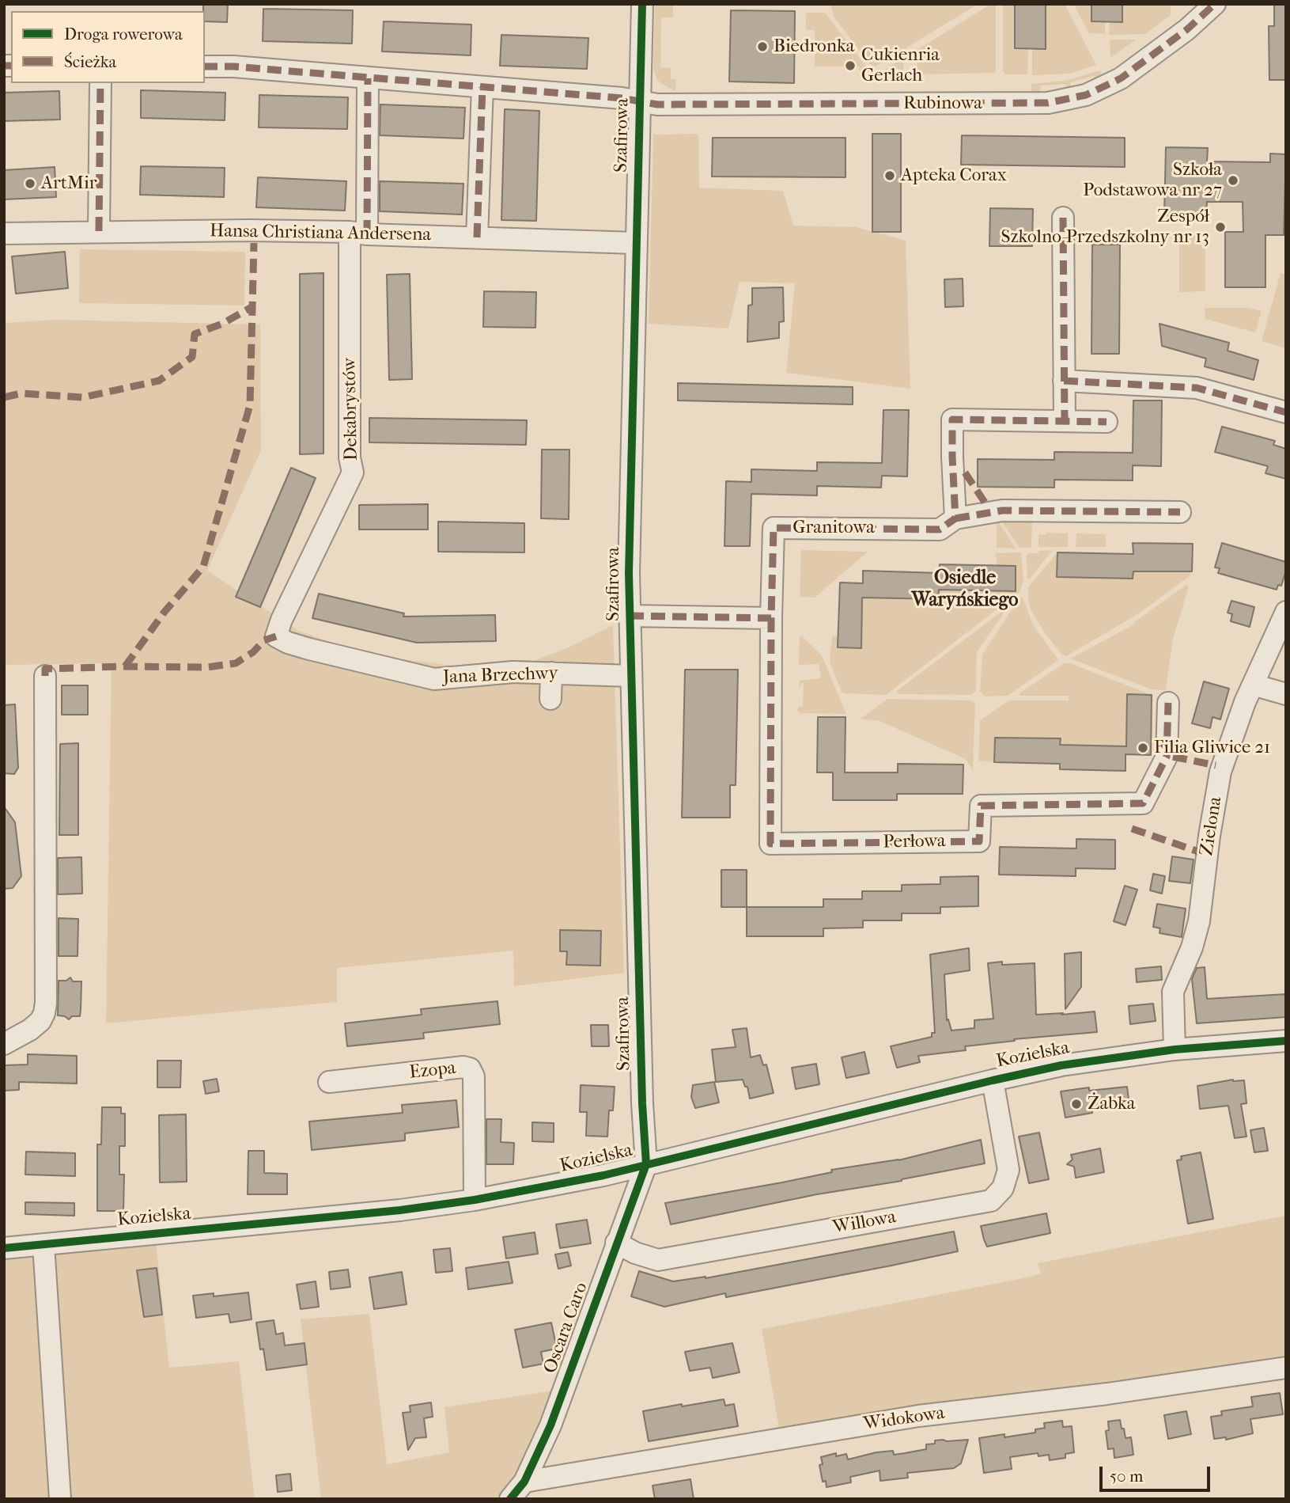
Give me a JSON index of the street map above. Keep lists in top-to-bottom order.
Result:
{
  "streets": {
    "street": [
      "Rubinowa",
      "Szafirowa",
      "Hansa Christiana Andersena",
      "Dekabrystów",
      "Granitowa",
      "Jana Brzechwy",
      "Zielona",
      "Perłowa",
      "Kozielska",
      "Ezopa",
      "Willowa",
      "Oscara Caro",
      "Widokowa"
    ]
  },
  "crossings": [
    ["Rubinowa", "Szafirowa"],
    ["Rubinowa", "Dekabrystów"],
    ["Szafirowa", "Hansa Christiana Andersena"],
    ["Szafirowa", "Jana Brzechwy"],
    ["Szafirowa", "Kozielska"],
    ["Szafirowa", "Oscara Caro"],
    ["Hansa Christiana Andersena", "Dekabrystów"],
    ["Dekabrystów", "Jana Brzechwy"],
    ["Granitowa", "Perłowa"],
    ["Zielona", "Kozielska"],
    ["Kozielska", "Ezopa"],
    ["Kozielska", "Willowa"],
    ["Kozielska", "Oscara Caro"],
    ["Willowa", "Oscara Caro"],
    ["Oscara Caro", "Widokowa"]
  ],
  "districts": ["Osiedle Waryńskiego"],
  "places": [
    "Biedronka",
    "Cukienria Gerlach",
    "Apteka Corax",
    "Szkoła Podstawowa nr 27",
    "ArtMir",
    "Zespół Szkolno-Przedszkolny nr 13",
    "Filia Gliwice 21",
    "Żabka"
  ],
  "legend": ["Droga rowerowa", "Ścieżka"],
  "scale_bar": "50 m"
}
